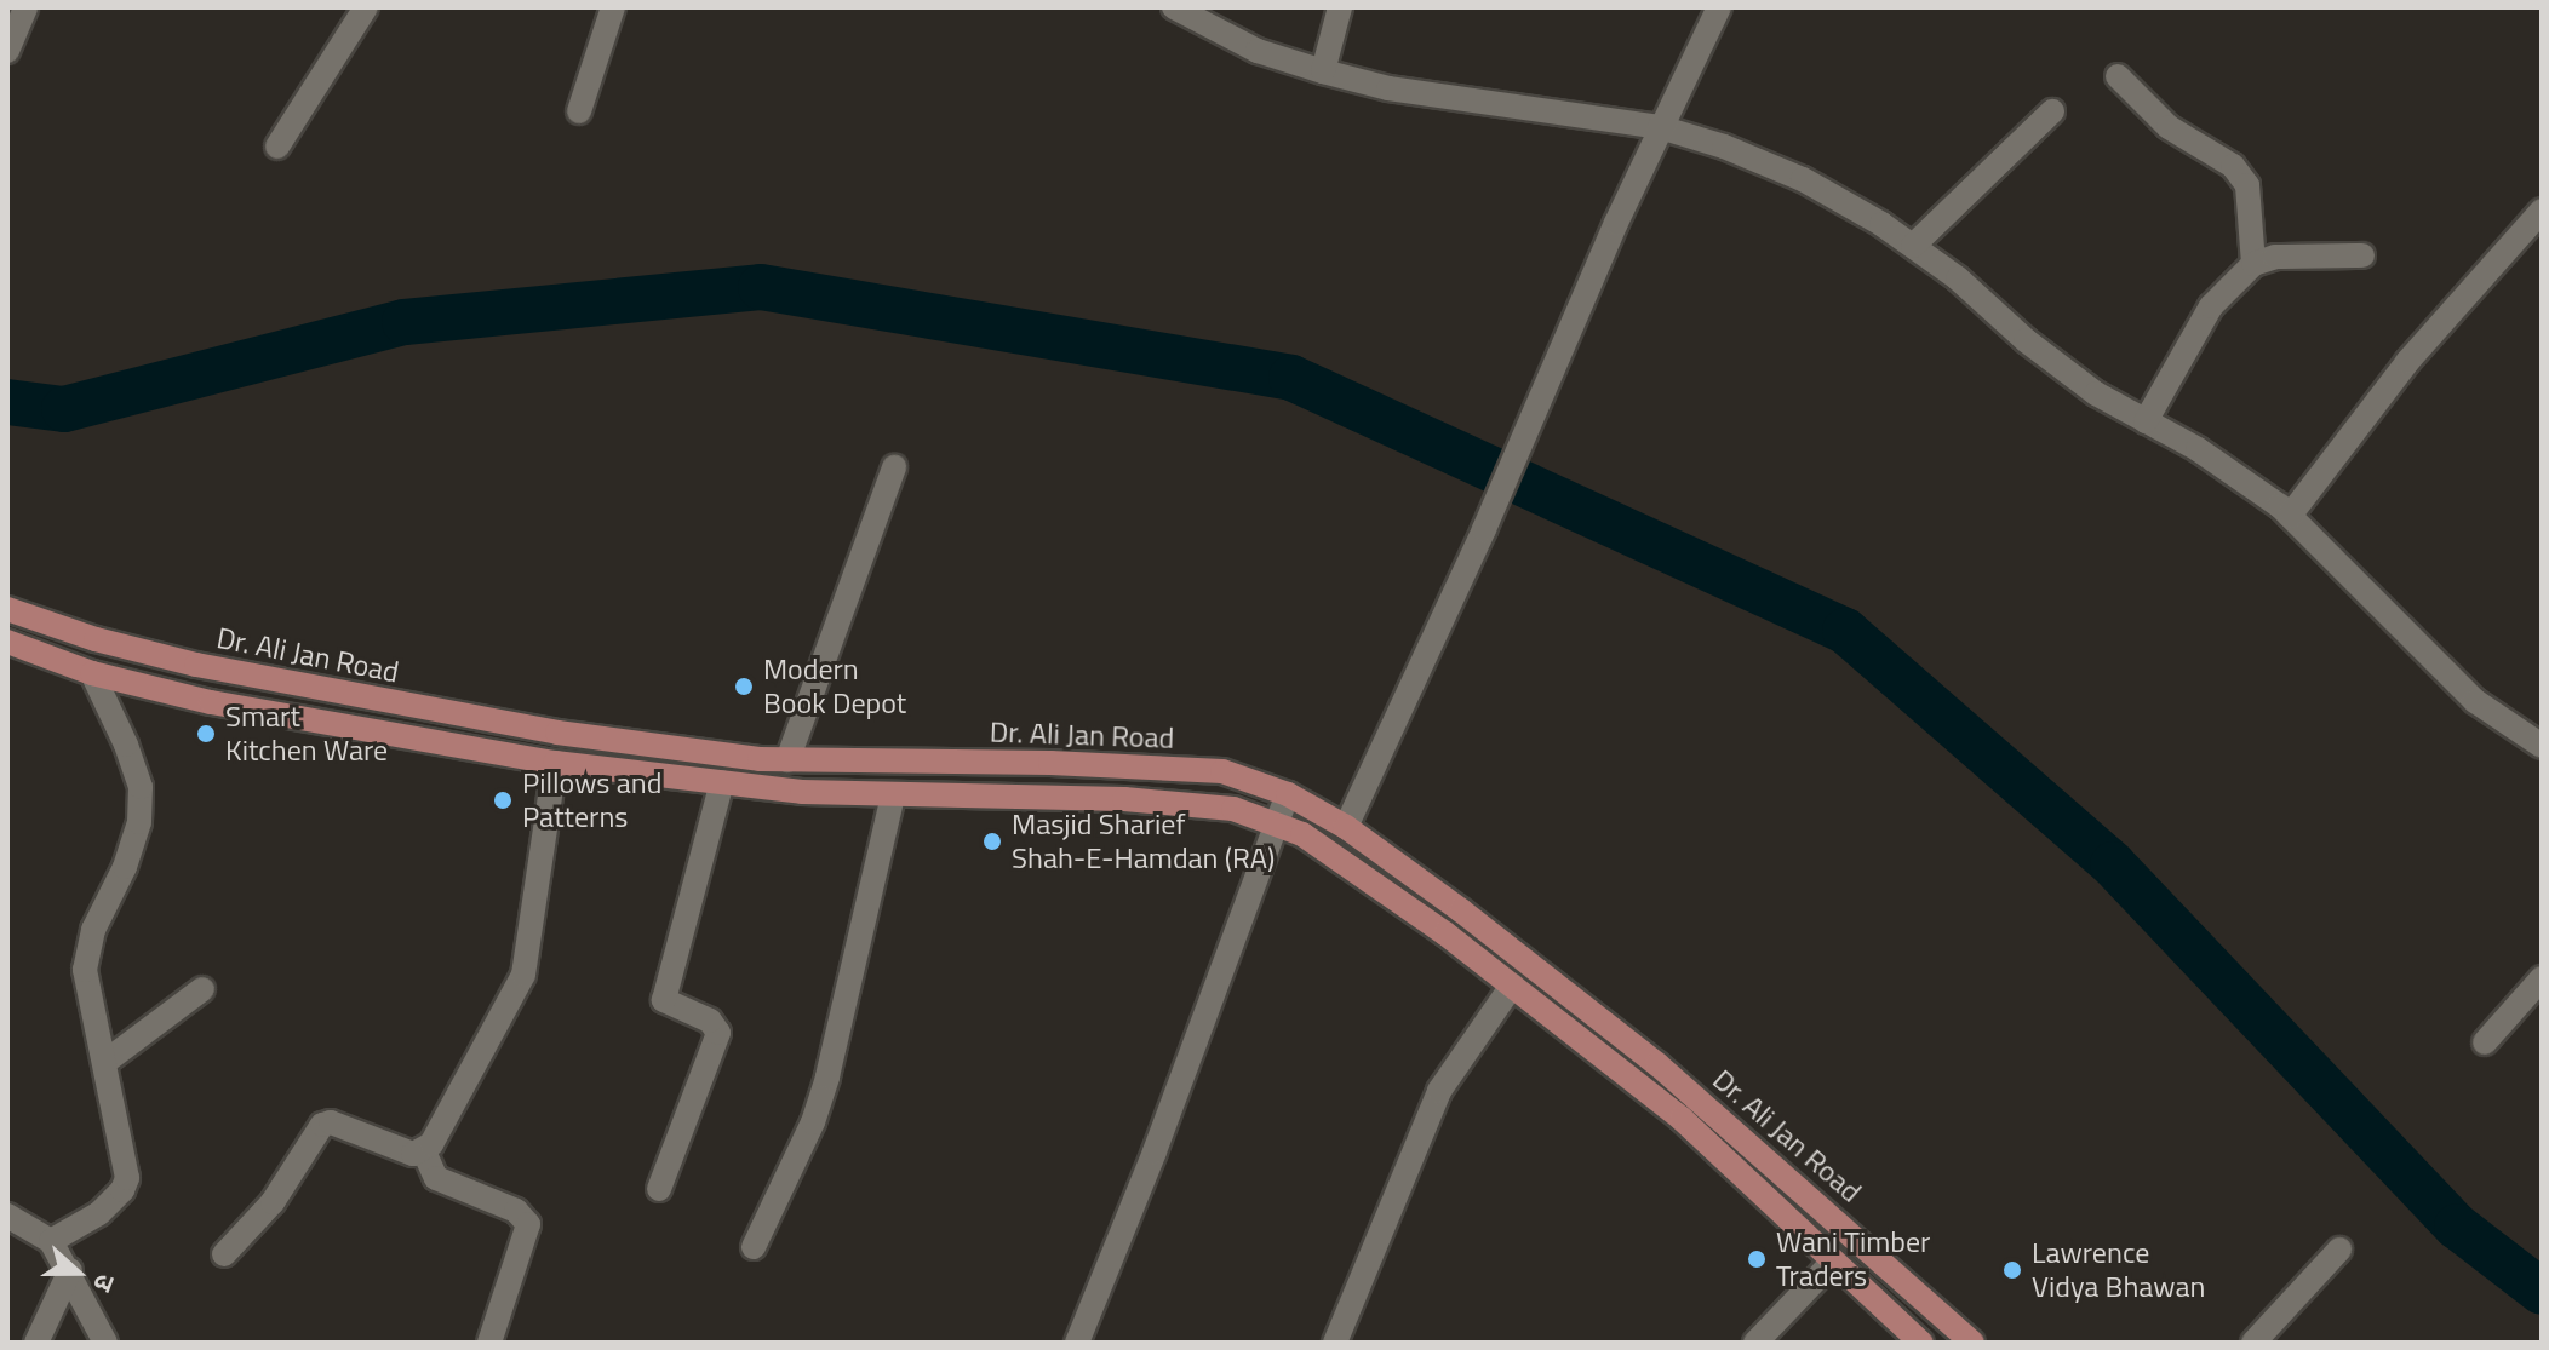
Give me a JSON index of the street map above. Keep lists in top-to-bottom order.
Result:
{
  "streets": {
    "main road": ["Dr. Ali Jan Road"]
  },
  "places": [
    "Modern Book Depot",
    "Smart Kitchen Ware",
    "Pillows and Patterns",
    "Masjid Sharief Shah-E-Hamdan (RA)",
    "Wani Timber Traders",
    "Lawrence Vidya Bhawan"
  ],
  "north": "right"
}
